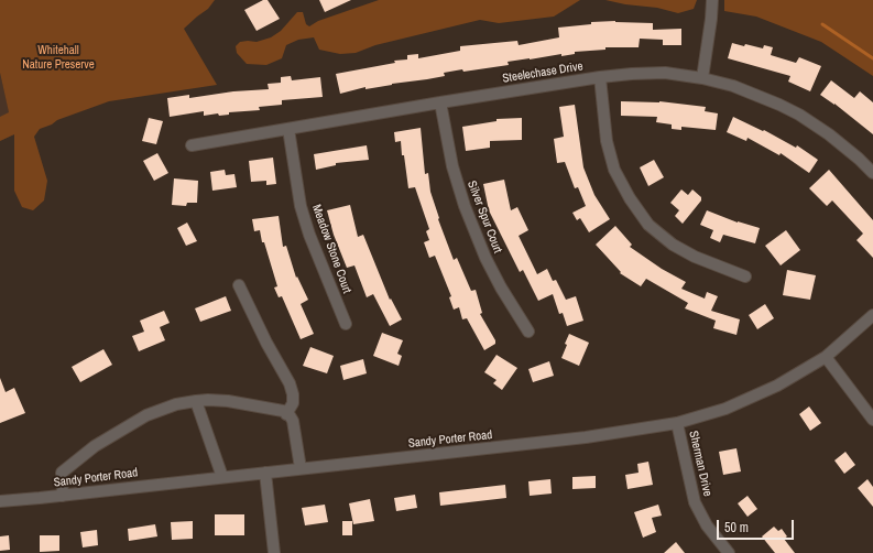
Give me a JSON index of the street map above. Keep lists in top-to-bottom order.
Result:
{
  "streets": {
    "street": [
      "Steelechase Drive",
      "Silver Spur Court",
      "Meadow Stone Court",
      "Sandy Porter Road",
      "Sherman Drive"
    ]
  },
  "crossings": [
    ["Steelechase Drive", "Silver Spur Court"],
    ["Steelechase Drive", "Meadow Stone Court"],
    ["Sandy Porter Road", "Sherman Drive"]
  ],
  "parks": ["Whitehall Nature Preserve"],
  "scale_bar": "50 m"
}
